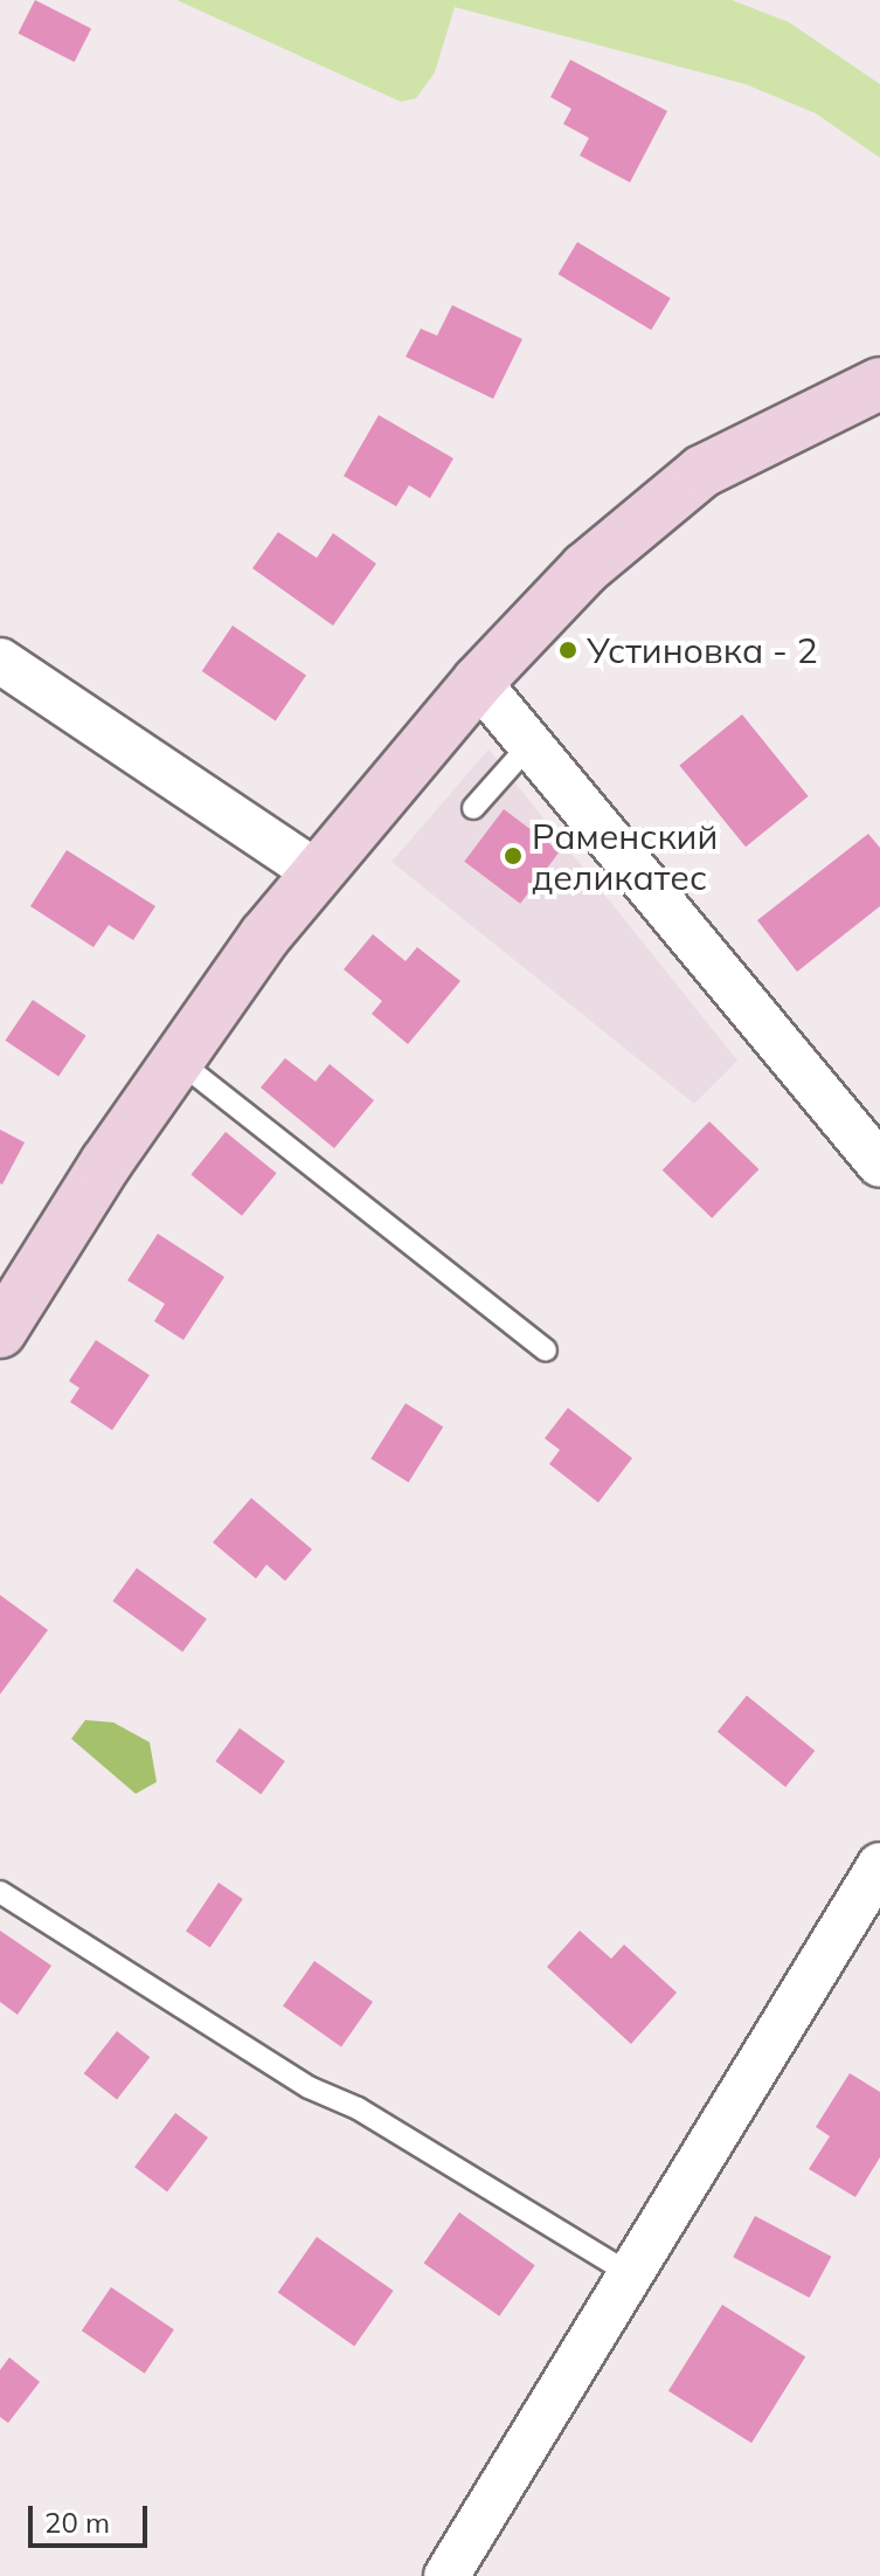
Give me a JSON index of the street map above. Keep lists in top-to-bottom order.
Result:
{
  "places": ["Устиновка - 2", "Раменский деликатес"],
  "scale_bar": "20 m"
}
